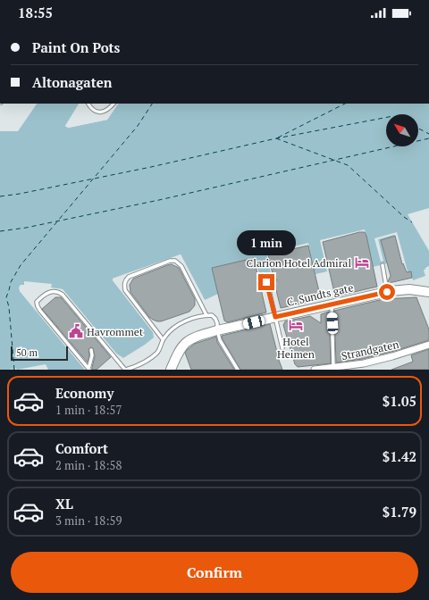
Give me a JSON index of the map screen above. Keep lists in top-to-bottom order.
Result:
{
  "streets": {
    "main road": ["C. Sundts gate"],
    "street": ["Strandgaten"]
  },
  "places": {
    "hotel": ["Clarion Hotel Admiral", "Hotel Heimen"],
    "public building": ["Havrommet"]
  },
  "scale_bar": "50 m",
  "north": "top left",
  "page": {
    "status": "18:55",
    "banner": ["Paint On Pots", "Altonagaten"],
    "bubble": "1 min",
    "scale": "50 m",
    "list": [
      {
        "name": "Economy",
        "note": "1 min · 18:57",
        "value": "$1.05"
      },
      {
        "name": "Comfort",
        "note": "2 min · 18:58",
        "value": "$1.42"
      },
      {
        "name": "XL",
        "note": "3 min · 18:59",
        "value": "$1.79"
      }
    ],
    "buttons": "Confirm"
  }
}
